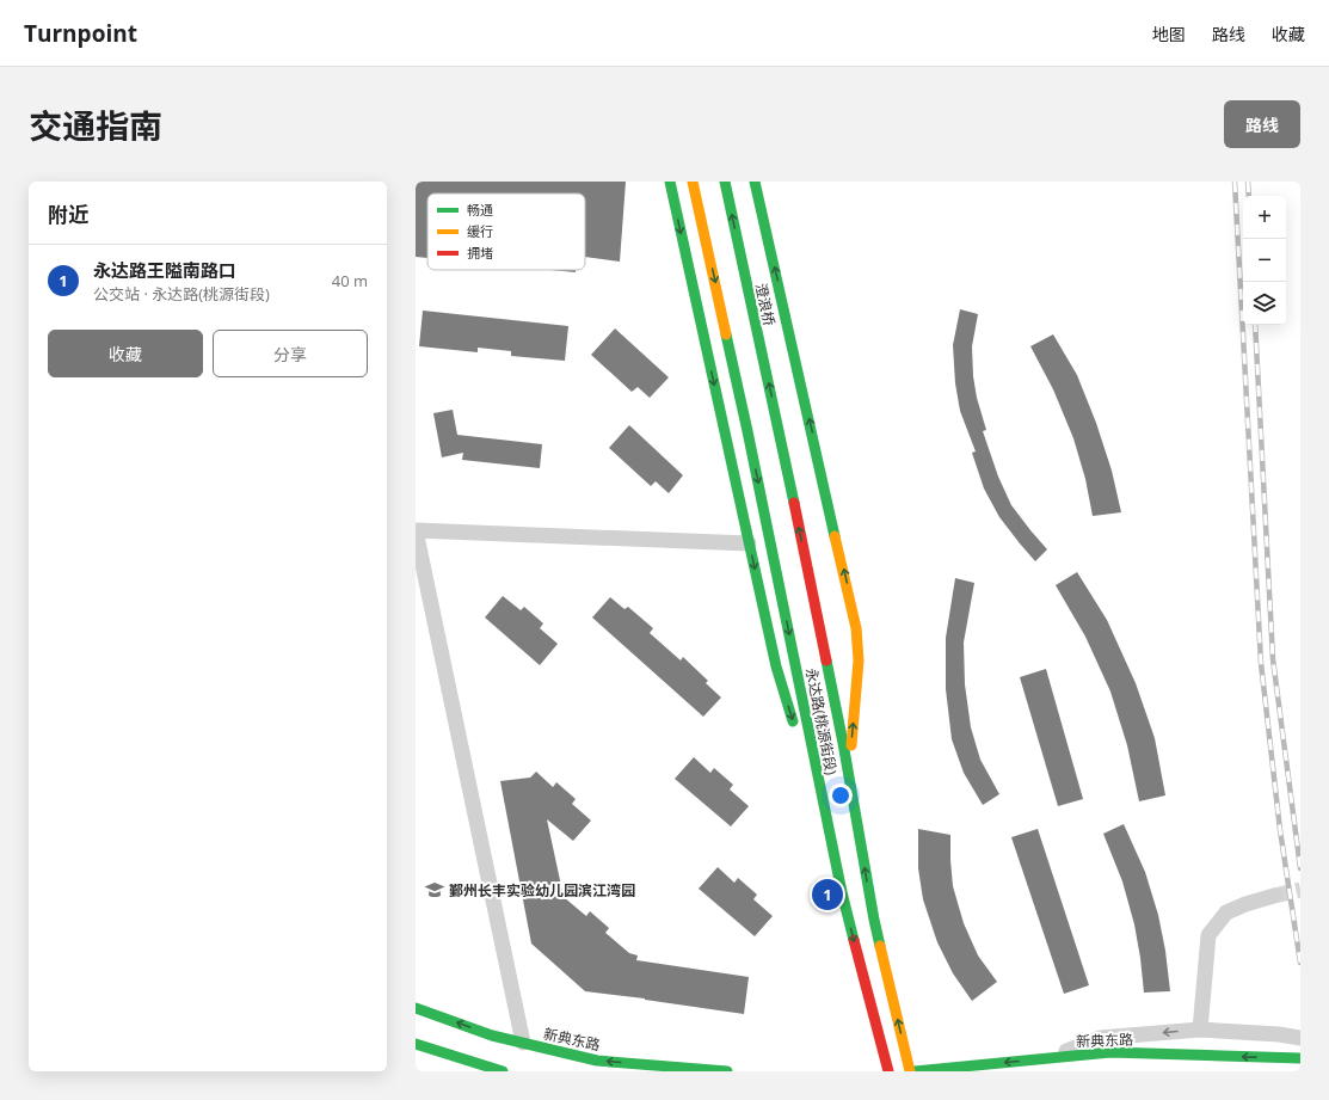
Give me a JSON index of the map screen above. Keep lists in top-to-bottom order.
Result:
{
  "streets": {
    "main road": ["澄浪桥", "永达路(桃源街段)", "新典东路"]
  },
  "crossings": [
    ["澄浪桥", "永达路(桃源街段)"]
  ],
  "one_way": ["新典东路"],
  "places": {
    "school or university": ["鄞州长丰实验幼儿园滨江湾园"]
  },
  "legend": ["畅通", "缓行", "拥堵"],
  "page": {
    "header": "Turnpoint",
    "nav": ["地图", "路线", "收藏"],
    "title": "交通指南",
    "buttons": [
      "路线",
      ["收藏", "分享"]
    ],
    "heading": "附近",
    "map_buttons": ["+", "−"],
    "list": [
      {
        "mark": "1",
        "name": "永达路王隘南路口",
        "note": "公交站 · 永达路(桃源街段)",
        "value": "40 m"
      }
    ],
    "pins": "1"
  }
}
